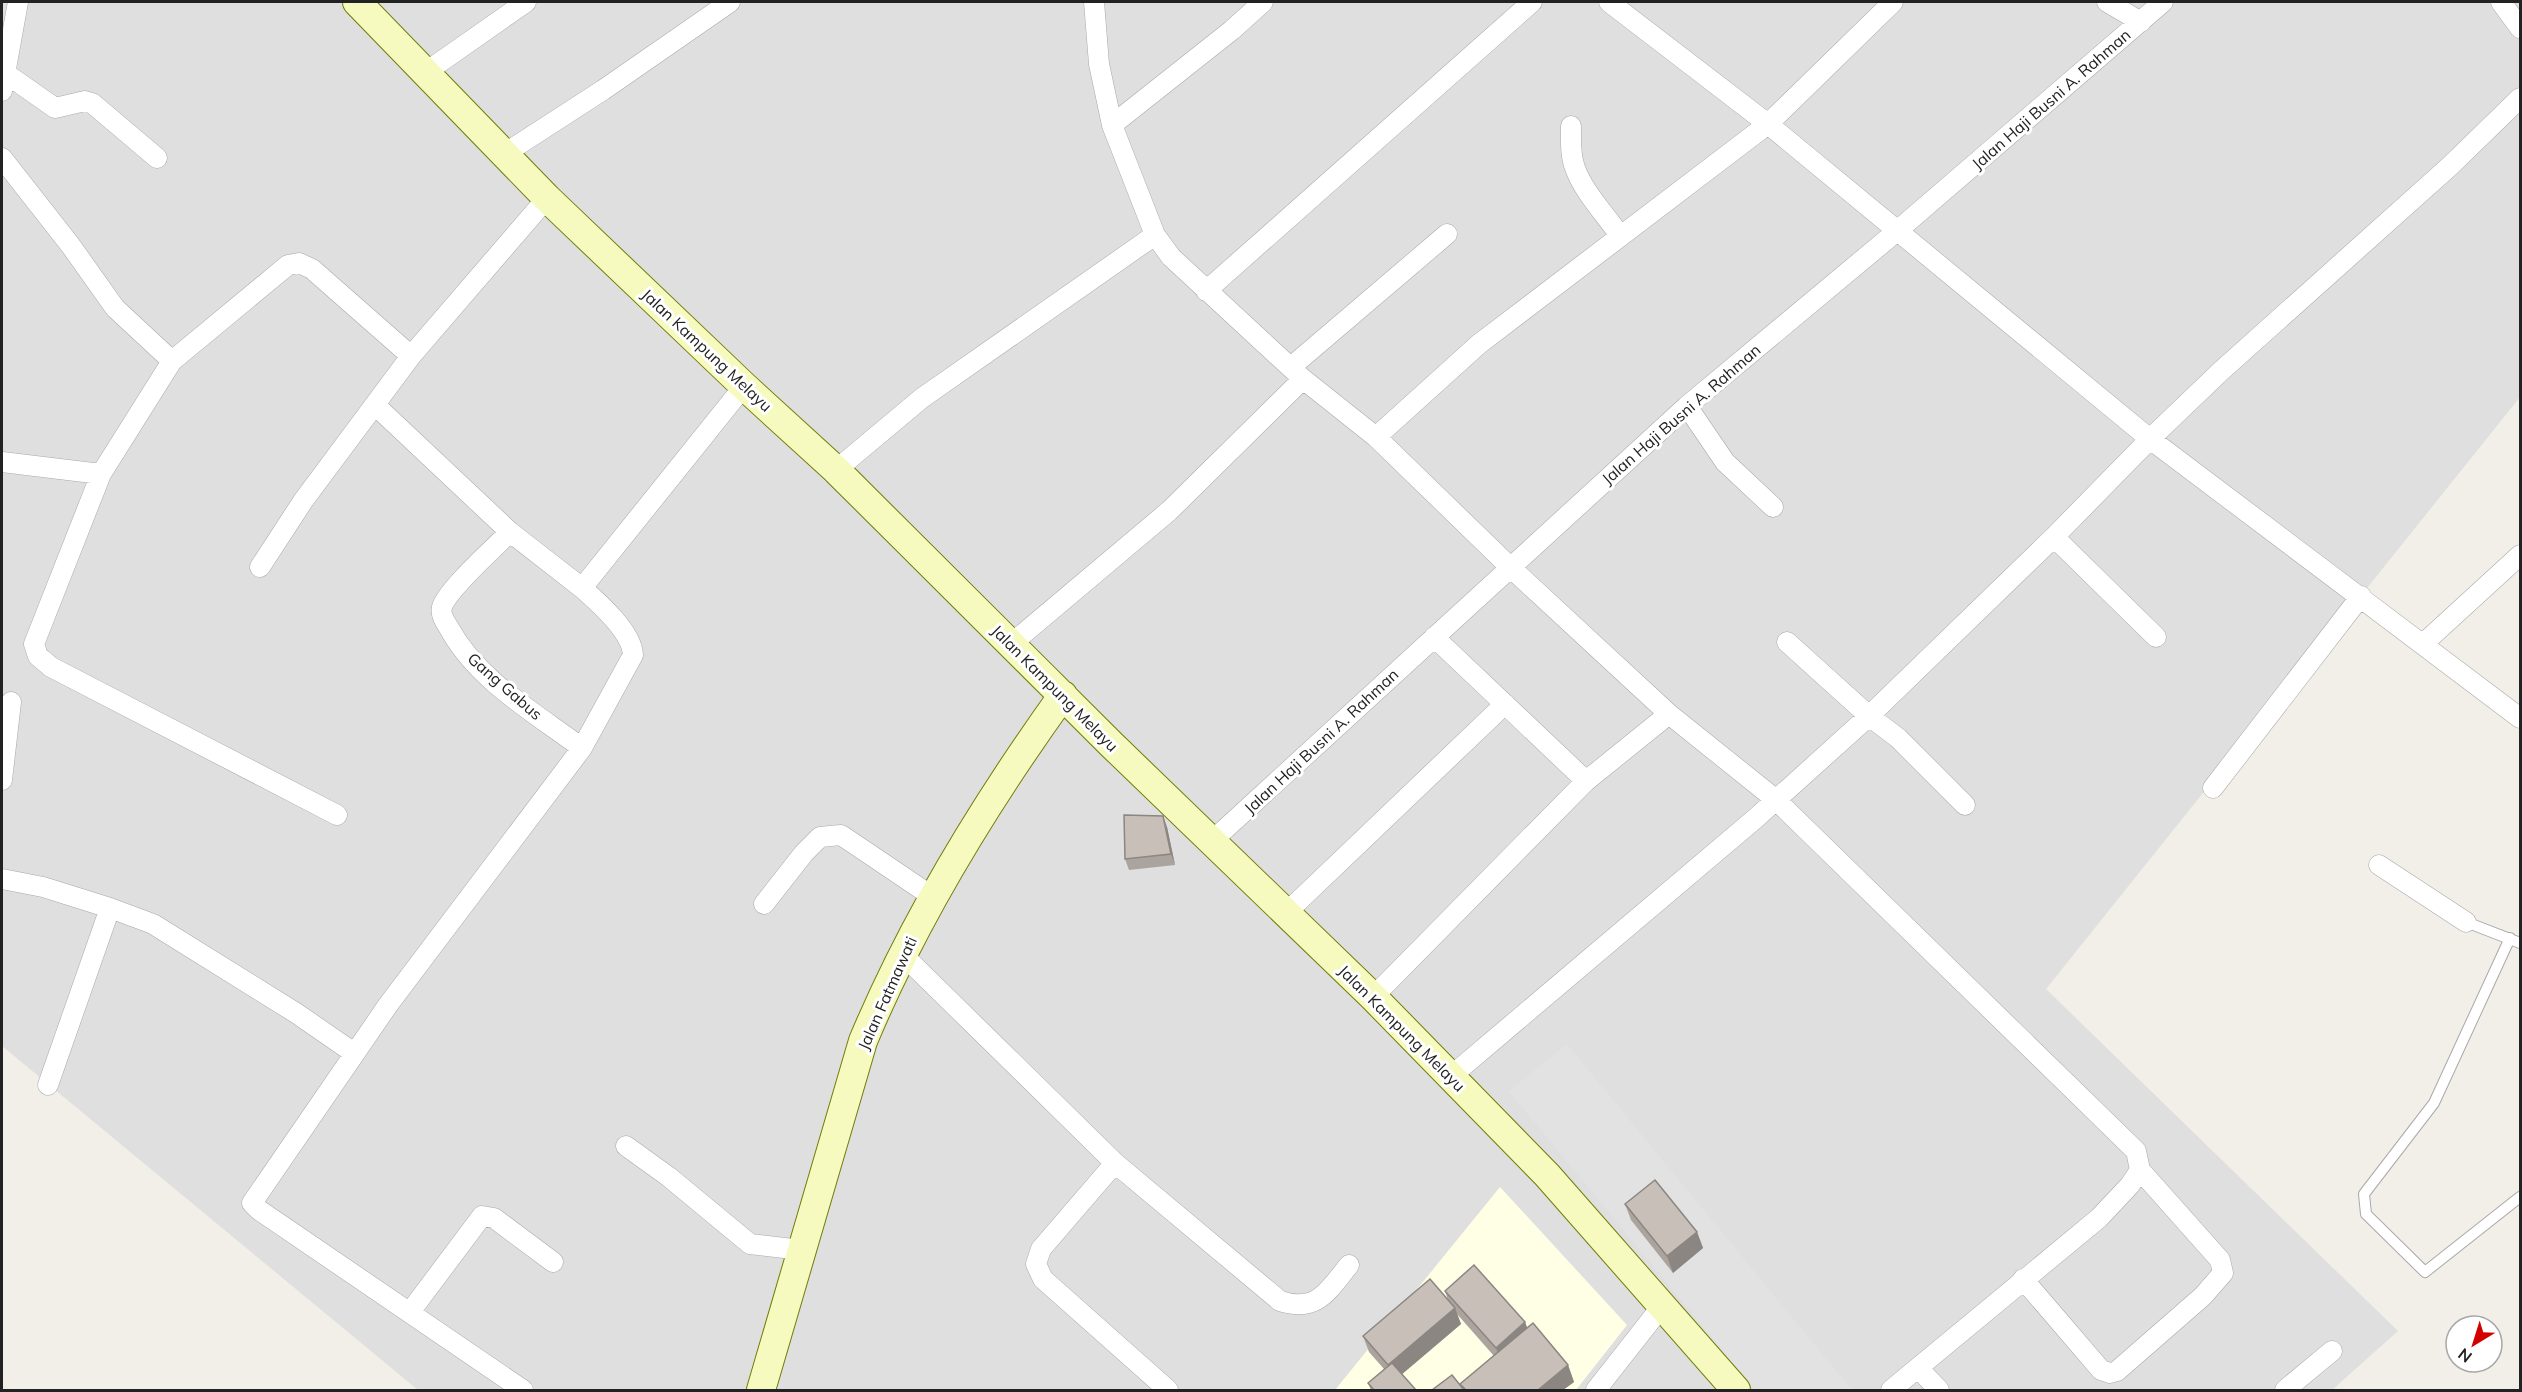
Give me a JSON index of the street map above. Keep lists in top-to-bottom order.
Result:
{
  "streets": {
    "main road": ["Jalan Kampung Melayu", "Jalan Fatmawati"],
    "street": ["Jalan Haji Busni A. Rahman", "Gang Gabus"]
  },
  "crossings": [
    ["Jalan Haji Busni A. Rahman", "Jalan Kampung Melayu"],
    ["Jalan Kampung Melayu", "Jalan Fatmawati"]
  ],
  "north": "bottom left"
}
